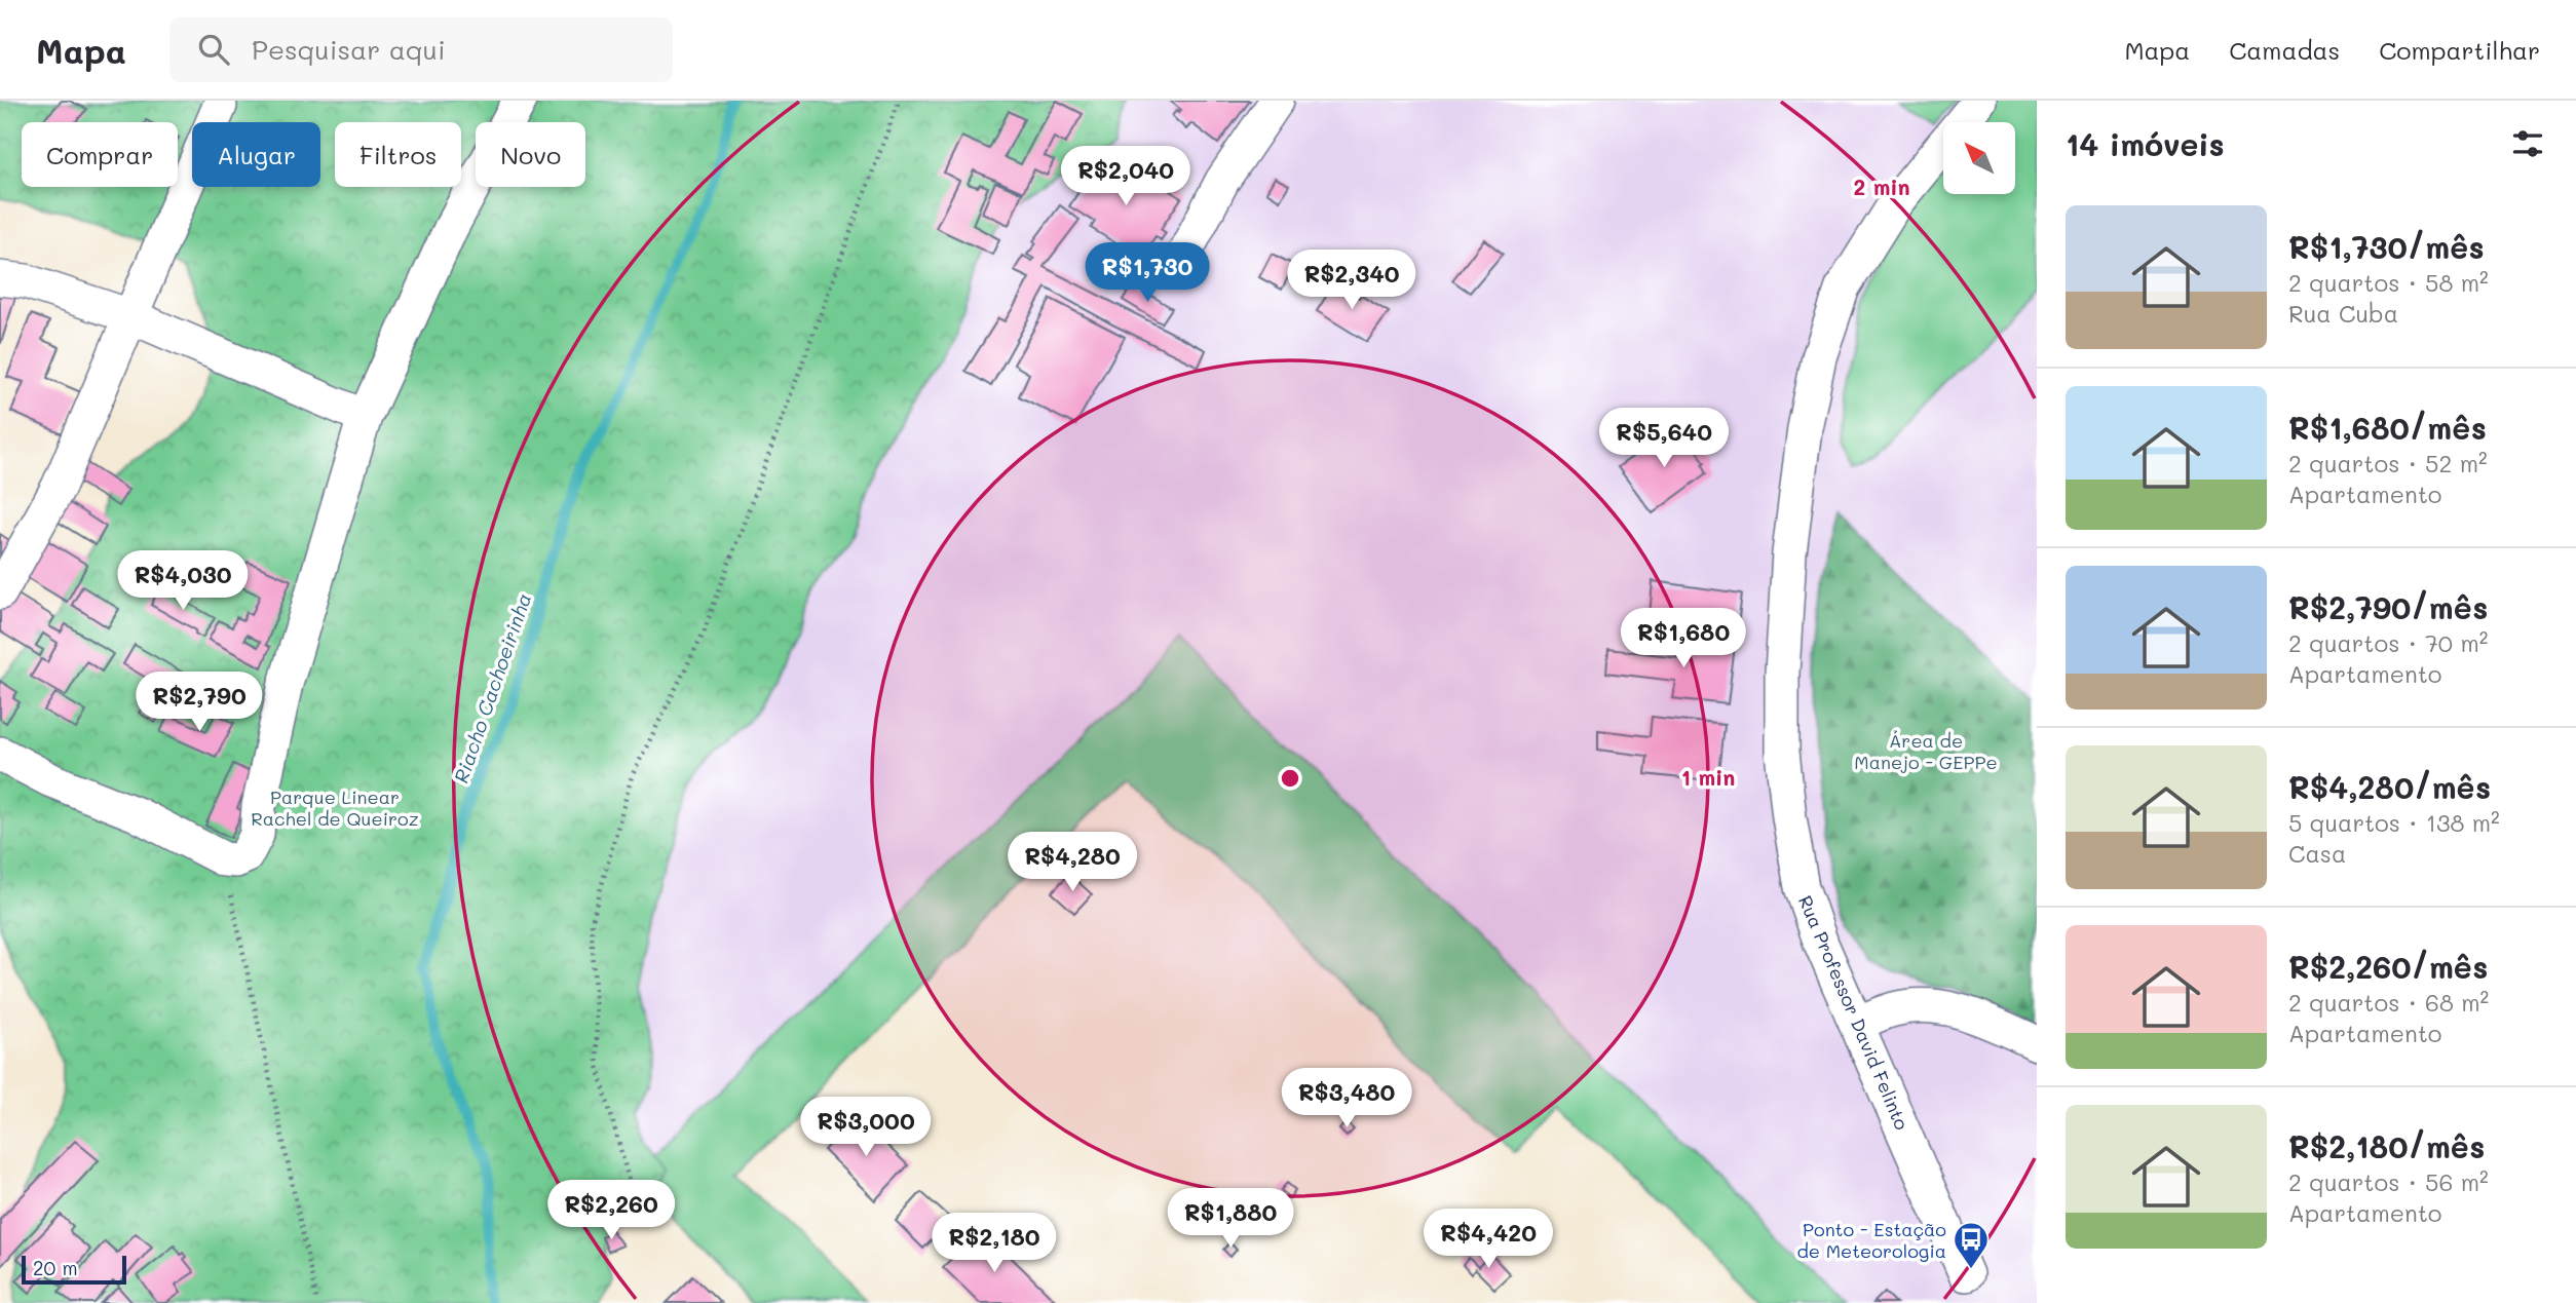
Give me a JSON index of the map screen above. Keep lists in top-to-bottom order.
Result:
{
  "streets": {
    "street": ["Rua Professor David Felinto"]
  },
  "water": ["Riacho Cachoeirinha"],
  "parks": ["Área de Manejo - GEPPe", "Parque Linear Rachel de Queiroz"],
  "places": {
    "bus stop": ["Ponto - Estação de Meteorologia"]
  },
  "scale_bar": "20 m",
  "north": "top left",
  "page": {
    "header": "Mapa",
    "search": "Pesquisar aqui",
    "nav": ["Mapa", "Camadas", "Compartilhar"],
    "heading": "14 imóveis",
    "chip": [
      "Comprar",
      "Alugar",
      "Filtros",
      "Novo"
    ],
    "price": [
      "R$2,040",
      "R$1,730",
      "R$2,340",
      "R$5,640",
      "R$4,030",
      "R$1,680",
      "R$2,790",
      "R$4,280",
      "R$3,480",
      "R$3,000",
      "R$2,260",
      "R$1,880",
      "R$4,420",
      "R$2,180"
    ],
    "list": [
      {
        "name": "R$1,730/mês",
        "note": "2 quartos · 58 m² · Rua Cuba"
      },
      {
        "name": "R$1,680/mês",
        "note": "2 quartos · 52 m² · Apartamento"
      },
      {
        "name": "R$2,790/mês",
        "note": "2 quartos · 70 m² · Apartamento"
      },
      {
        "name": "R$4,280/mês",
        "note": "5 quartos · 138 m² · Casa"
      },
      {
        "name": "R$2,260/mês",
        "note": "2 quartos · 68 m² · Apartamento"
      },
      {
        "name": "R$2,180/mês",
        "note": "2 quartos · 56 m² · Apartamento"
      }
    ],
    "scale": "20 m"
  },
  "rings": ["2 min", "1 min"]
}
